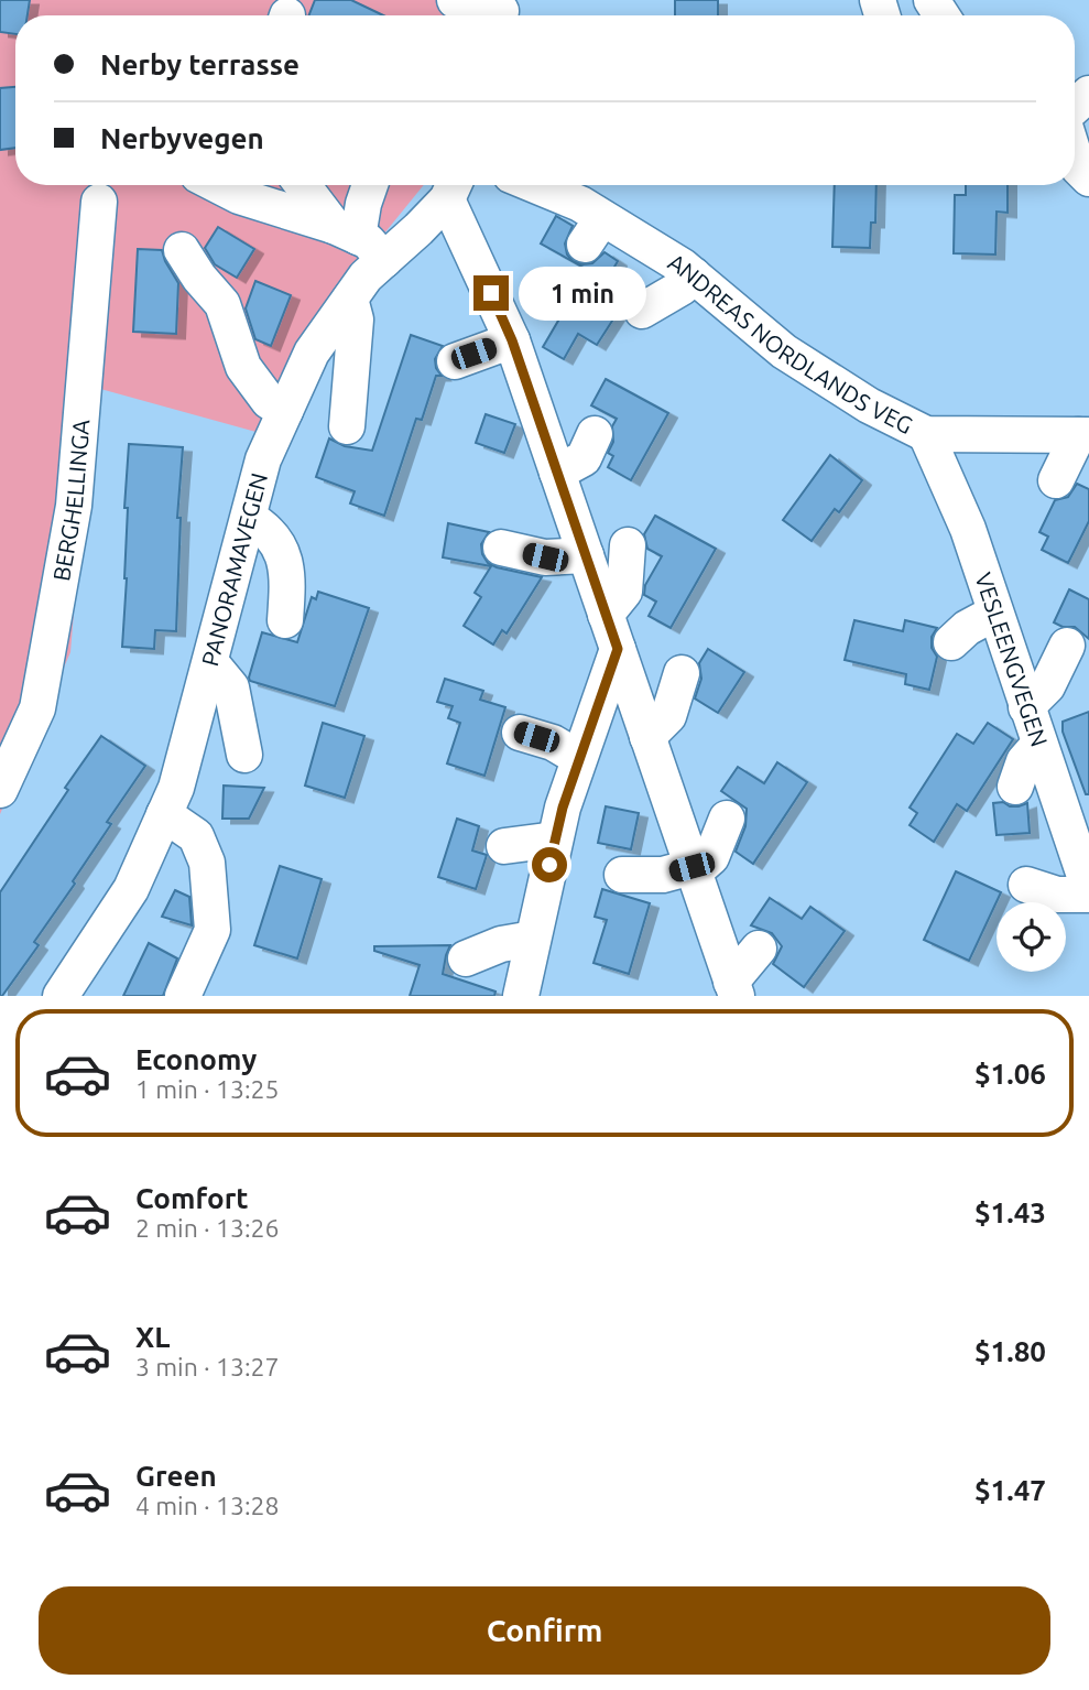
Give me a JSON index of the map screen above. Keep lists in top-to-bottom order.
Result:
{
  "streets": {
    "street": [
      "ANDREAS NORDLANDS VEG",
      "BERGHELLINGA",
      "PANORAMAVEGEN",
      "VESLEENGVEGEN"
    ]
  },
  "crossings": [
    ["ANDREAS NORDLANDS VEG", "VESLEENGVEGEN"]
  ],
  "page": {
    "banner": ["Nerby terrasse", "Nerbyvegen"],
    "bubble": "1 min",
    "list": [
      {
        "name": "Economy",
        "note": "1 min · 13:25",
        "value": "$1.06"
      },
      {
        "name": "Comfort",
        "note": "2 min · 13:26",
        "value": "$1.43"
      },
      {
        "name": "XL",
        "note": "3 min · 13:27",
        "value": "$1.80"
      },
      {
        "name": "Green",
        "note": "4 min · 13:28",
        "value": "$1.47"
      }
    ],
    "buttons": "Confirm"
  }
}
